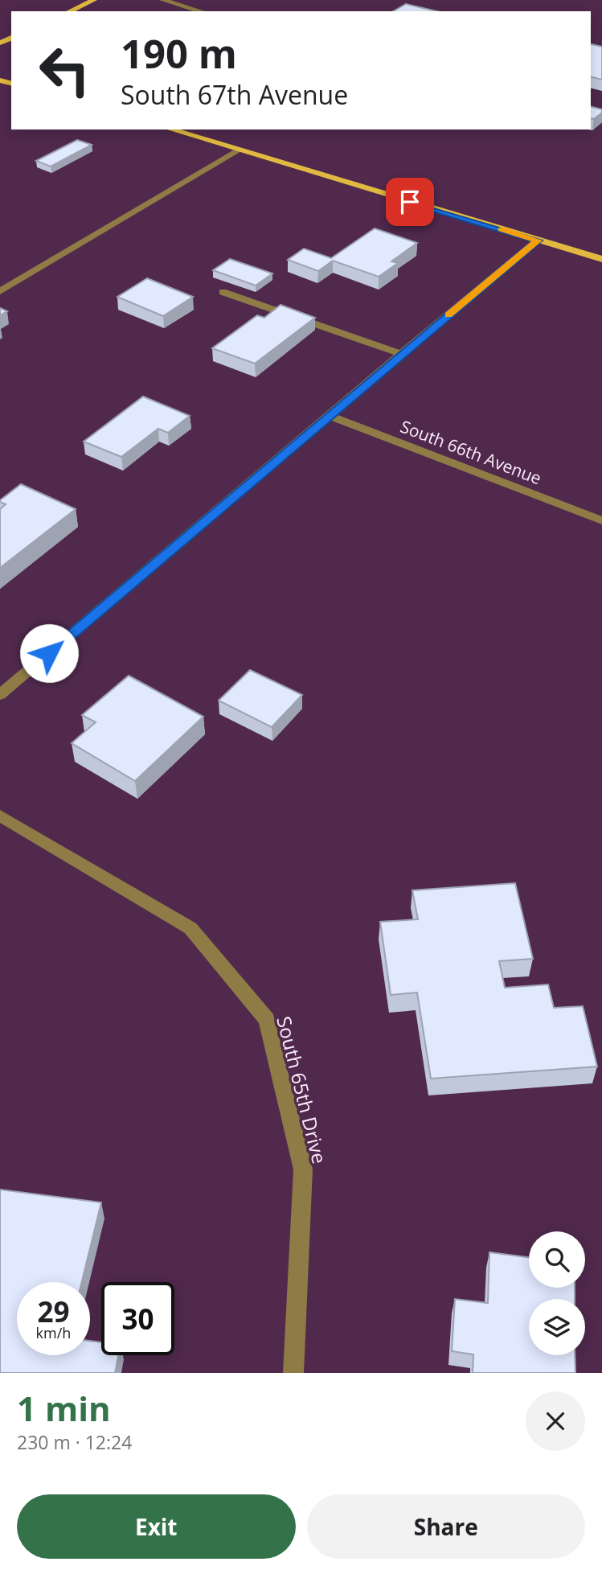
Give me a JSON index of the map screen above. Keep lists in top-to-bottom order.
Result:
{
  "streets": {
    "street": ["South 66th Avenue", "South 65th Drive"]
  },
  "page": {
    "turn": ["190 m", "South 67th Avenue"],
    "speed": "29 km/h",
    "limit": "30",
    "heading": ["1 min", "230 m · 12:24"],
    "buttons": ["Exit", "Share"]
  }
}
